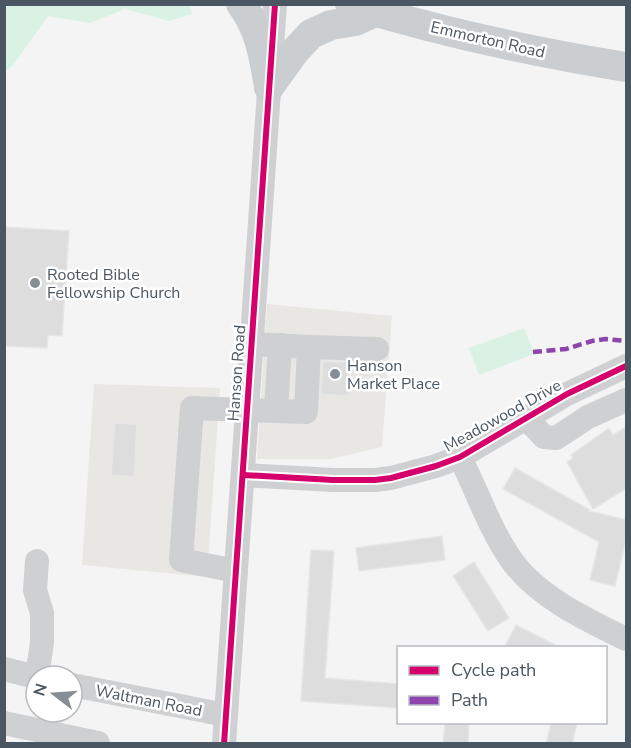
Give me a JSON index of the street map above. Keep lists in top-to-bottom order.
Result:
{
  "streets": {
    "main road": ["Emmorton Road"],
    "street": ["Hanson Road", "Meadowood Drive", "Waltman Road"]
  },
  "crossings": [
    ["Hanson Road", "Meadowood Drive"],
    ["Hanson Road", "Waltman Road"]
  ],
  "places": ["Rooted Bible Fellowship Church", "Hanson Market Place"],
  "legend": ["Cycle path", "Path"],
  "north": "left"
}
